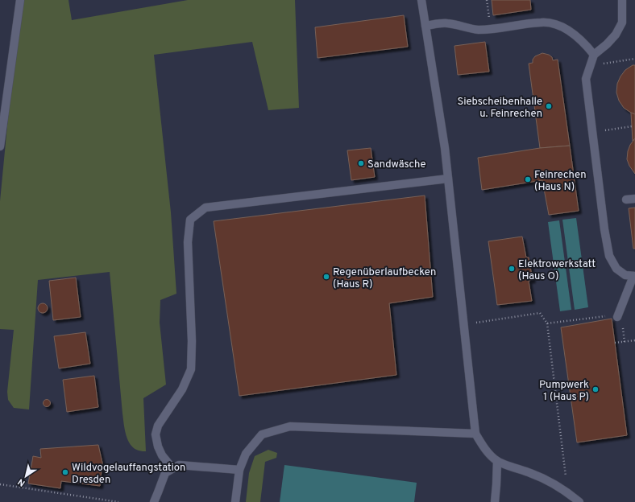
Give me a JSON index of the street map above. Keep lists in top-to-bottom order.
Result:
{
  "places": [
    "Siebscheibenhalle u. Feinrechen",
    "Sandwäsche",
    "Feinrechen (Haus N)",
    "Elektrowerkstatt (Haus O)",
    "Regenüberlaufbecken (Haus R)",
    "Pumpwerk 1 (Haus P)",
    "Wildvogelauffangstation Dresden"
  ],
  "north": "bottom left"
}
